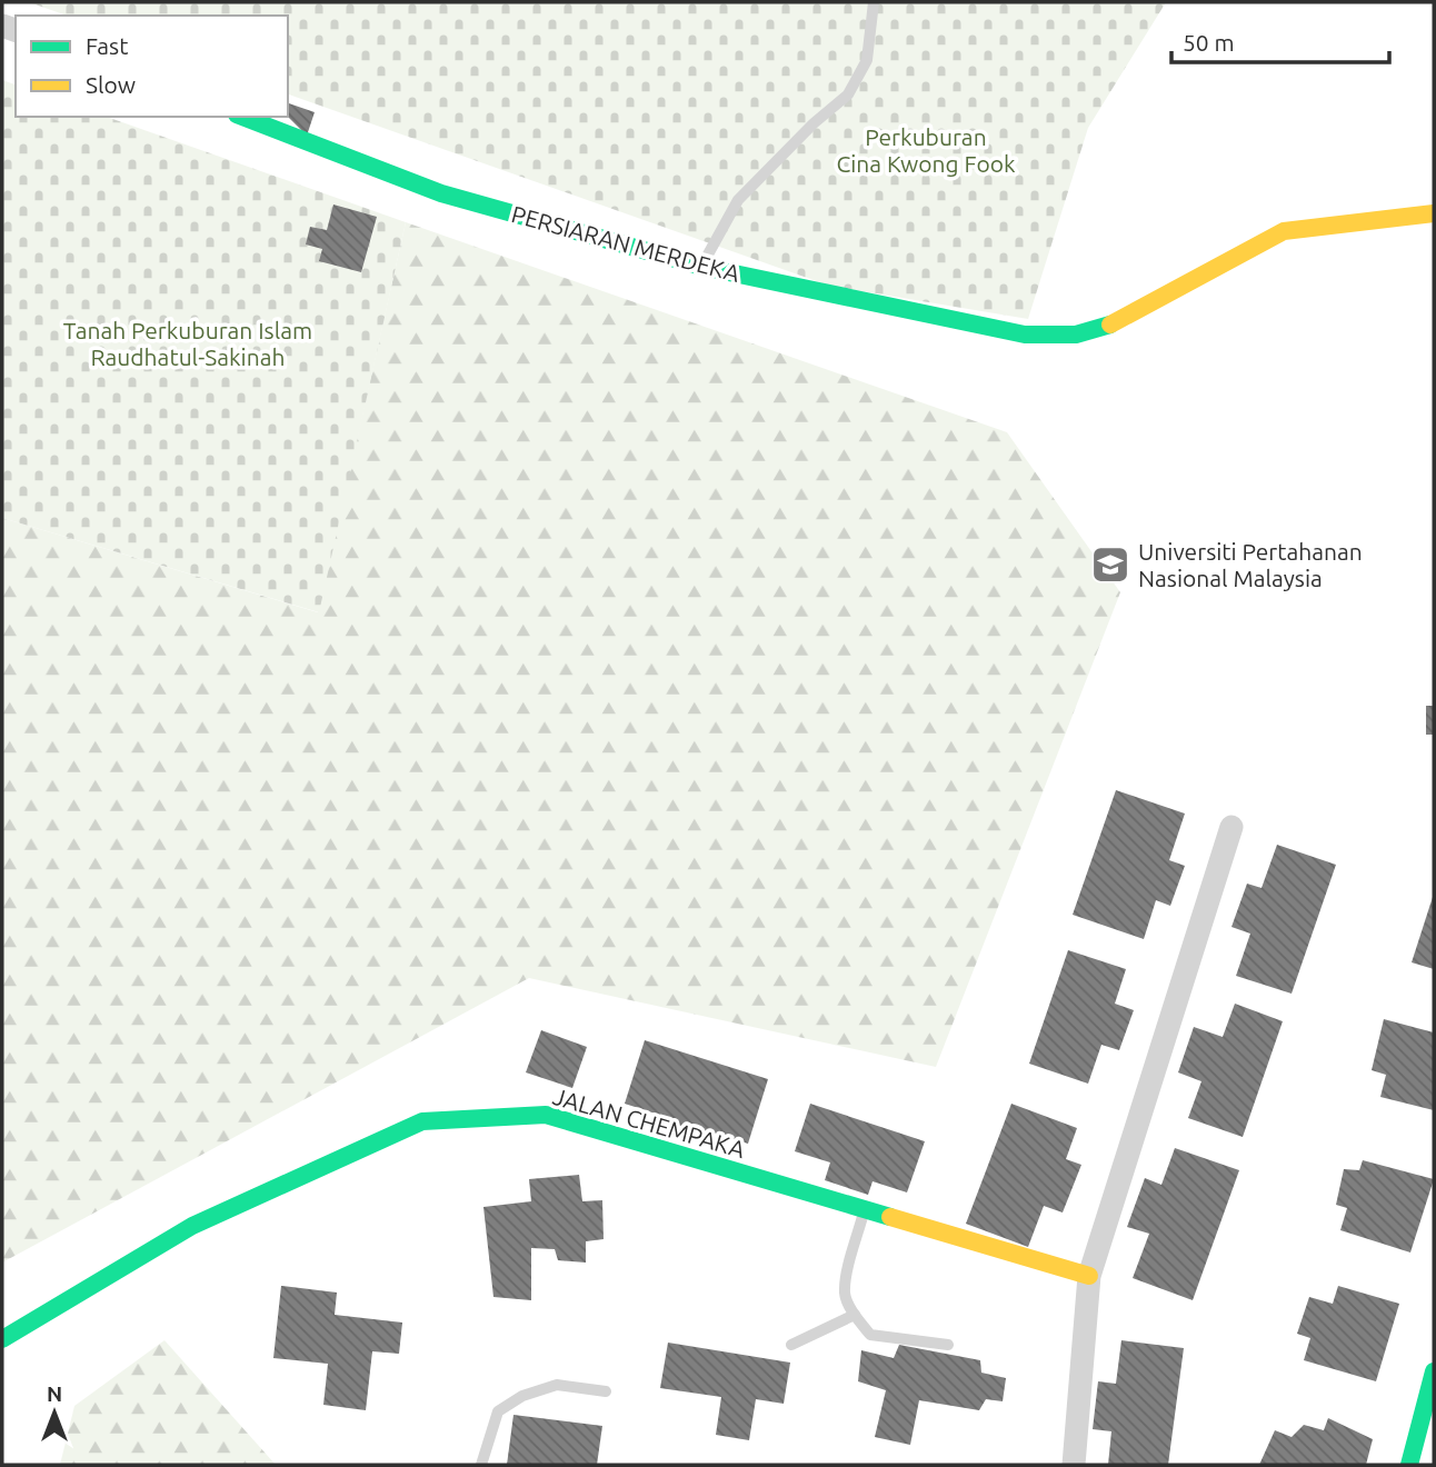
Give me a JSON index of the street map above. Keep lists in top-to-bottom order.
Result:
{
  "streets": {
    "street": ["PERSIARAN MERDEKA", "JALAN CHEMPAKA"]
  },
  "parks": ["Perkuburan Cina Kwong Fook", "Tanah Perkuburan Islam Raudhatul-Sakinah"],
  "places": {
    "school or university": ["Universiti Pertahanan Nasional Malaysia"]
  },
  "legend": ["Fast", "Slow"],
  "scale_bar": "50 m",
  "north": "top"
}
